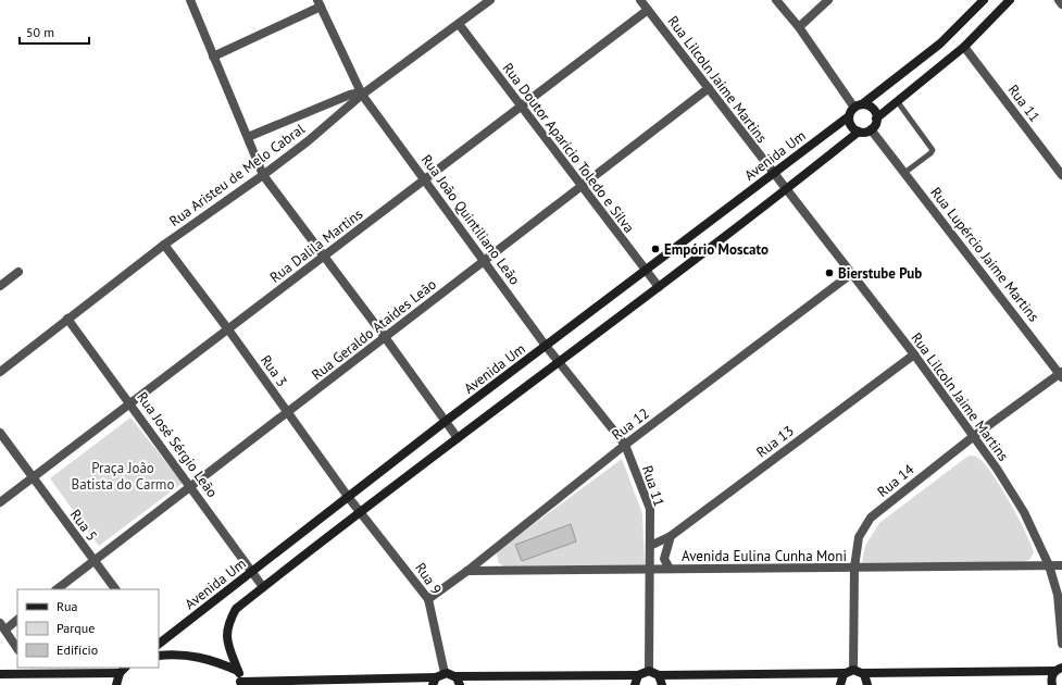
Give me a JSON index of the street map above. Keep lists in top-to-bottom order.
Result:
{
  "streets": {
    "street": [
      "Rua Lilcoln Jaime Martins",
      "Rua 11",
      "Rua Doutor Aparício Toledo e Silva",
      "Avenida Um",
      "Rua Aristeu de Melo Cabral",
      "Rua João Quintiliano Leão",
      "Rua Dalila Martins",
      "Rua Lupércio Jaime Martins",
      "Rua Geraldo Ataides Leão",
      "Rua 3",
      "Rua 12",
      "Rua 13",
      "Rua José Sérgio Leão",
      "Rua 14",
      "Rua 5",
      "Avenida Eulina Cunha Moni",
      "Rua 9"
    ]
  },
  "crossings": [
    ["Rua Lilcoln Jaime Martins", "Avenida Um"],
    ["Rua Lilcoln Jaime Martins", "Rua Dalila Martins"],
    ["Rua Lilcoln Jaime Martins", "Rua Geraldo Ataides Leão"],
    ["Rua Lilcoln Jaime Martins", "Rua 12"],
    ["Rua Lilcoln Jaime Martins", "Rua 13"],
    ["Rua Lilcoln Jaime Martins", "Rua 14"],
    ["Rua Lilcoln Jaime Martins", "Avenida Eulina Cunha Moni"],
    ["Rua 11", "Rua João Quintiliano Leão"],
    ["Rua 11", "Rua 12"],
    ["Rua 11", "Rua 13"],
    ["Rua 11", "Avenida Eulina Cunha Moni"],
    ["Rua Doutor Aparício Toledo e Silva", "Avenida Um"],
    ["Rua Doutor Aparício Toledo e Silva", "Rua Aristeu de Melo Cabral"],
    ["Rua Doutor Aparício Toledo e Silva", "Rua Dalila Martins"],
    ["Rua Doutor Aparício Toledo e Silva", "Rua Geraldo Ataides Leão"],
    ["Avenida Um", "Rua João Quintiliano Leão"],
    ["Avenida Um", "Rua Lupércio Jaime Martins"],
    ["Avenida Um", "Rua 3"],
    ["Avenida Um", "Rua José Sérgio Leão"],
    ["Rua Aristeu de Melo Cabral", "Rua João Quintiliano Leão"],
    ["Rua Aristeu de Melo Cabral", "Rua 3"],
    ["Rua Aristeu de Melo Cabral", "Rua José Sérgio Leão"],
    ["Rua João Quintiliano Leão", "Rua Dalila Martins"],
    ["Rua João Quintiliano Leão", "Rua Geraldo Ataides Leão"],
    ["Rua Dalila Martins", "Rua 3"],
    ["Rua Dalila Martins", "Rua José Sérgio Leão"],
    ["Rua Dalila Martins", "Rua 5"],
    ["Rua Lupércio Jaime Martins", "Rua 14"],
    ["Rua Geraldo Ataides Leão", "Rua 3"],
    ["Rua Geraldo Ataides Leão", "Rua José Sérgio Leão"],
    ["Rua Geraldo Ataides Leão", "Rua 5"],
    ["Rua 3", "Rua 9"],
    ["Rua 12", "Avenida Eulina Cunha Moni"],
    ["Rua 12", "Rua 9"],
    ["Rua 14", "Avenida Eulina Cunha Moni"]
  ],
  "parks": ["Praça João Batista do Carmo"],
  "places": ["Empório Moscato", "Bierstube Pub"],
  "legend": ["Rua", "Parque", "Edifício"],
  "scale_bar": "50 m"
}
